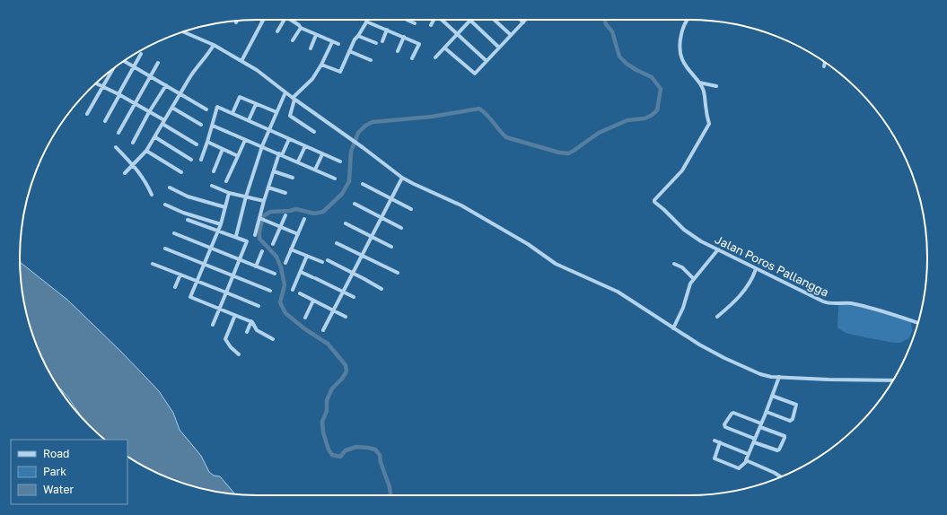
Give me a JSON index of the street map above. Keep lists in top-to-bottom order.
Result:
{
  "streets": {
    "street": ["Jalan Poros Pallangga"]
  },
  "legend": ["Road", "Park", "Water"]
}
